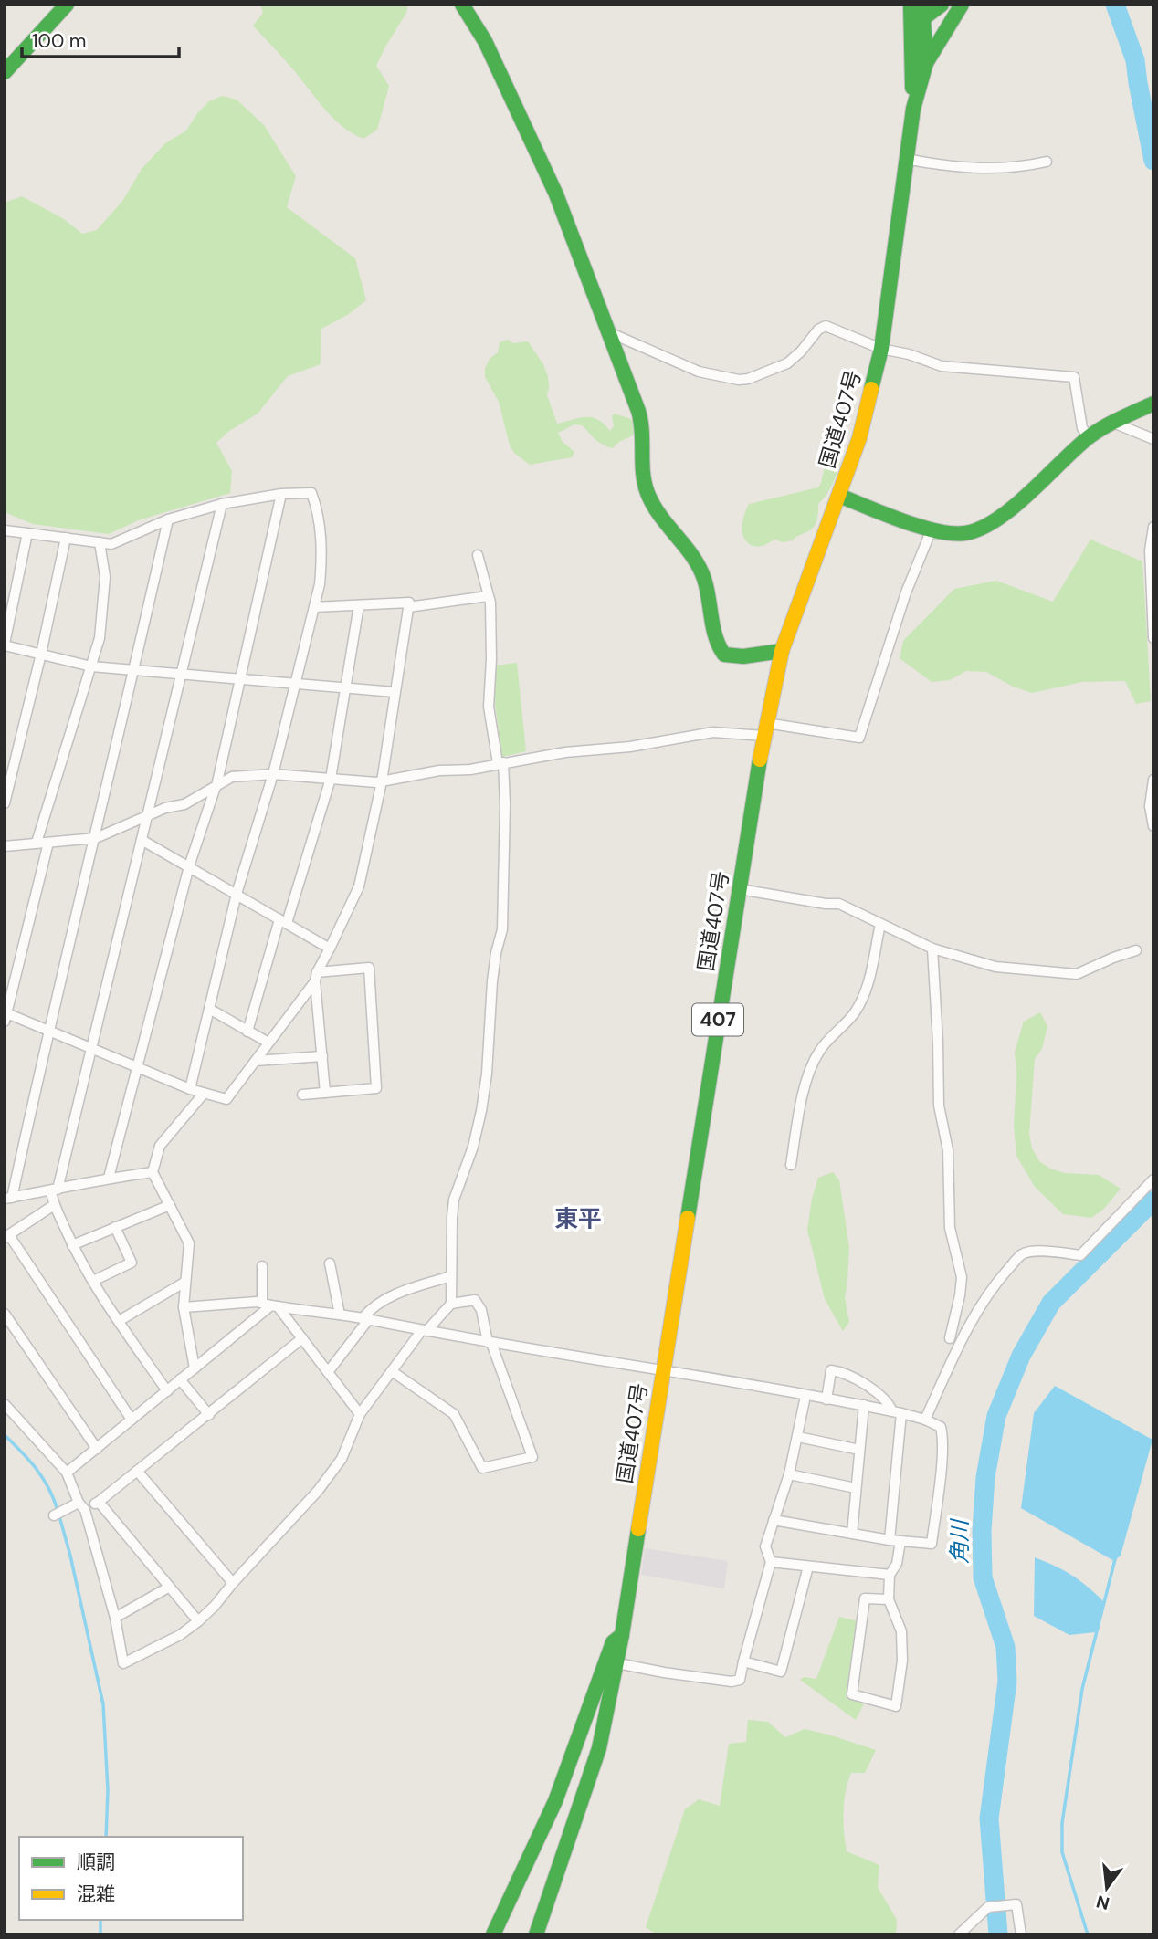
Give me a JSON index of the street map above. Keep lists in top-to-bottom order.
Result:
{
  "streets": {
    "main road": ["国道407号", "407"]
  },
  "crossings": [
    ["国道407号", "407"]
  ],
  "districts": ["東平"],
  "water": ["角川"],
  "legend": ["順調", "混雑"],
  "scale_bar": "100 m",
  "north": "bottom"
}
